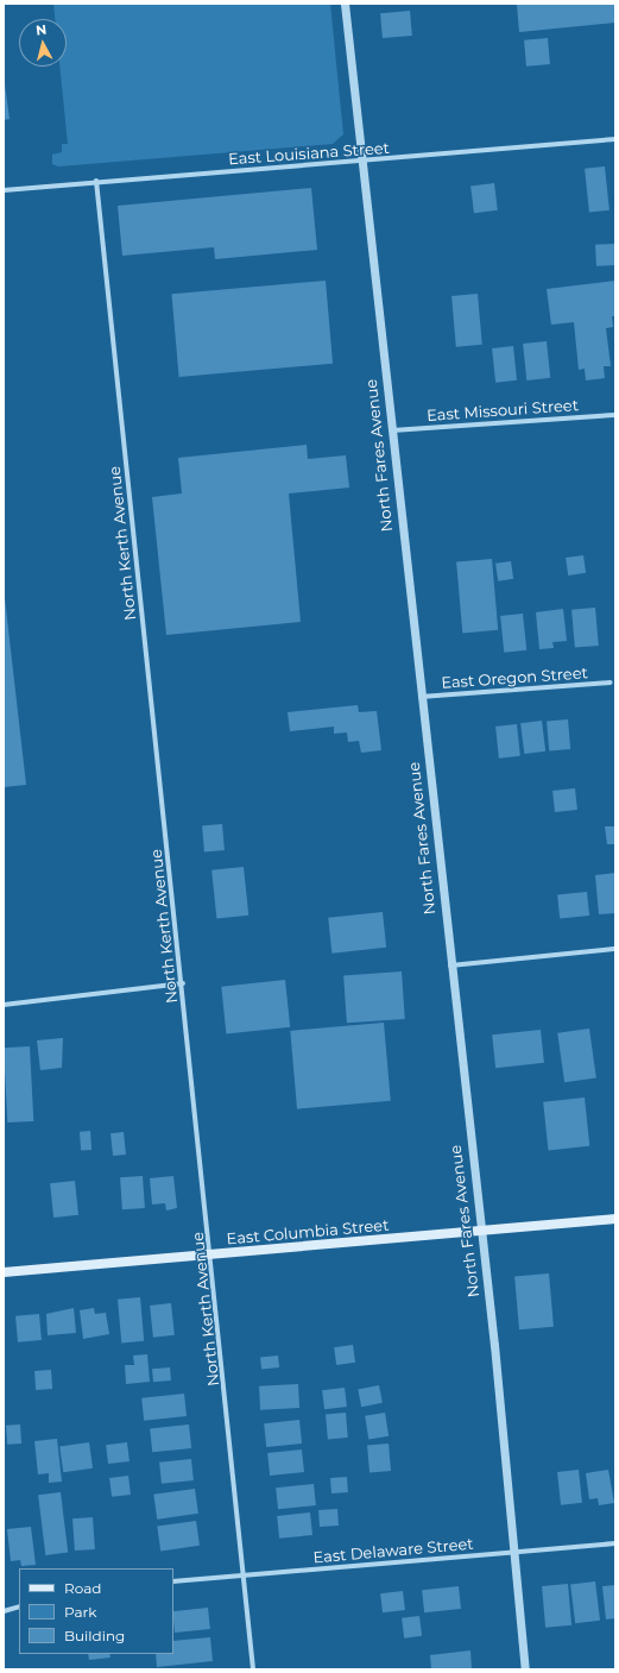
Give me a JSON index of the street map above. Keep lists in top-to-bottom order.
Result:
{
  "streets": {
    "main road": ["East Columbia Street"],
    "street": [
      "East Louisiana Street",
      "East Missouri Street",
      "North Fares Avenue",
      "North Kerth Avenue",
      "East Oregon Street",
      "East Delaware Street"
    ]
  },
  "crossings": [
    ["East Louisiana Street", "North Fares Avenue"],
    ["East Louisiana Street", "North Kerth Avenue"],
    ["East Missouri Street", "North Fares Avenue"],
    ["North Fares Avenue", "East Oregon Street"],
    ["North Fares Avenue", "East Columbia Street"],
    ["North Fares Avenue", "East Delaware Street"],
    ["North Kerth Avenue", "East Columbia Street"],
    ["North Kerth Avenue", "East Delaware Street"]
  ],
  "legend": ["Road", "Park", "Building"],
  "north": "top"
}
